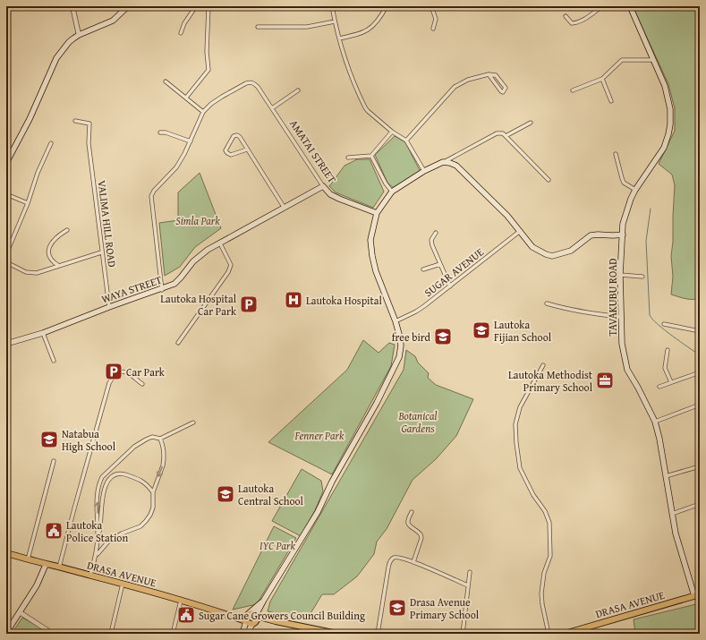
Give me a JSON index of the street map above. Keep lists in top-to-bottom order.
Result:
{
  "streets": {
    "highway": ["DRASA AVENUE"],
    "main road": ["AMATAI STREET", "WAYA STREET", "TAVAKUBU ROAD"],
    "street": ["VALIMA HILL ROAD", "SUGAR AVENUE"]
  },
  "crossings": [
    ["AMATAI STREET", "WAYA STREET"],
    ["VALIMA HILL ROAD", "WAYA STREET"],
    ["TAVAKUBU ROAD", "DRASA AVENUE"]
  ],
  "parks": [
    "Simla Park",
    "Botanical Gardens",
    "Fenner Park",
    "IYC Park"
  ],
  "places": {
    "hospital": ["Lautoka Hospital"],
    "parking": ["Lautoka Hospital Car Park", "Car Park"],
    "school or university": [
      "Lautoka Fijian School",
      "free bird",
      "Natabua High School",
      "Lautoka Central School",
      "Drasa Avenue Primary School"
    ],
    "office": ["Lautoka Methodist Primary School"],
    "public building": ["Lautoka Police Station", "Sugar Cane Growers Council Building"]
  }
}
